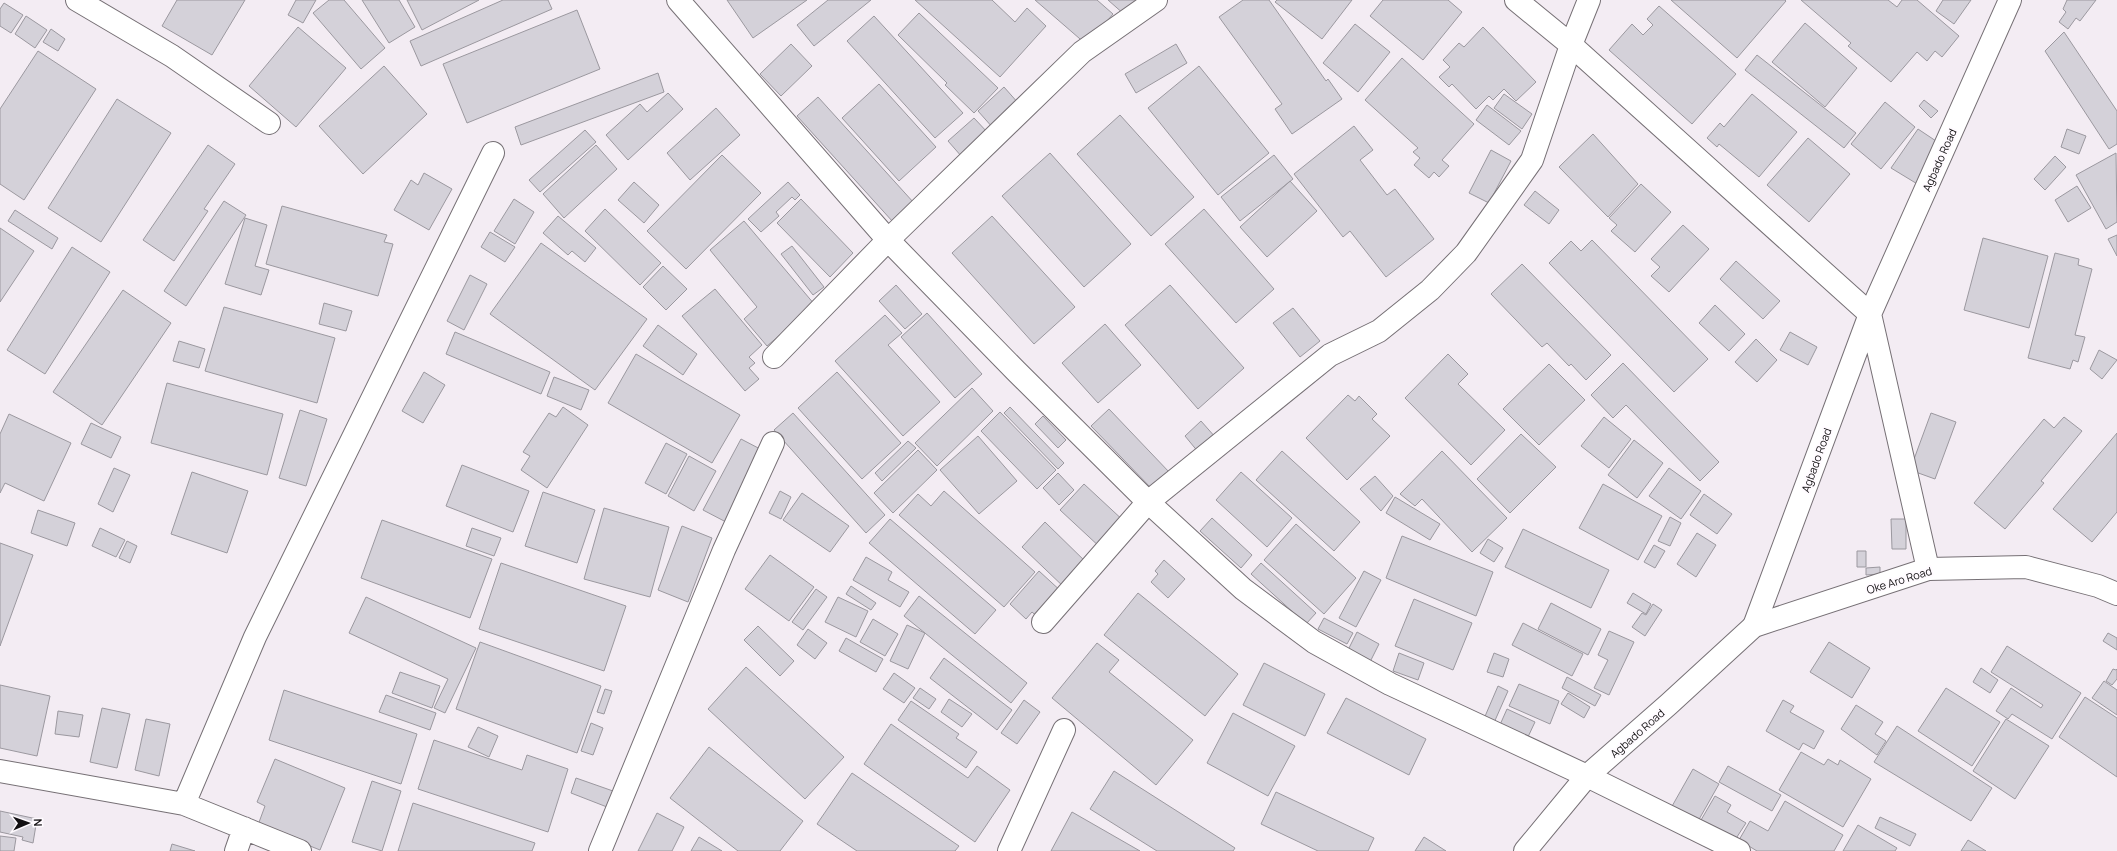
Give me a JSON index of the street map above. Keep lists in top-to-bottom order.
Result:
{
  "streets": {
    "street": ["Agbado Road", "Oke Aro Road"]
  },
  "crossings": [
    ["Agbado Road", "Oke Aro Road"]
  ],
  "north": "right"
}
